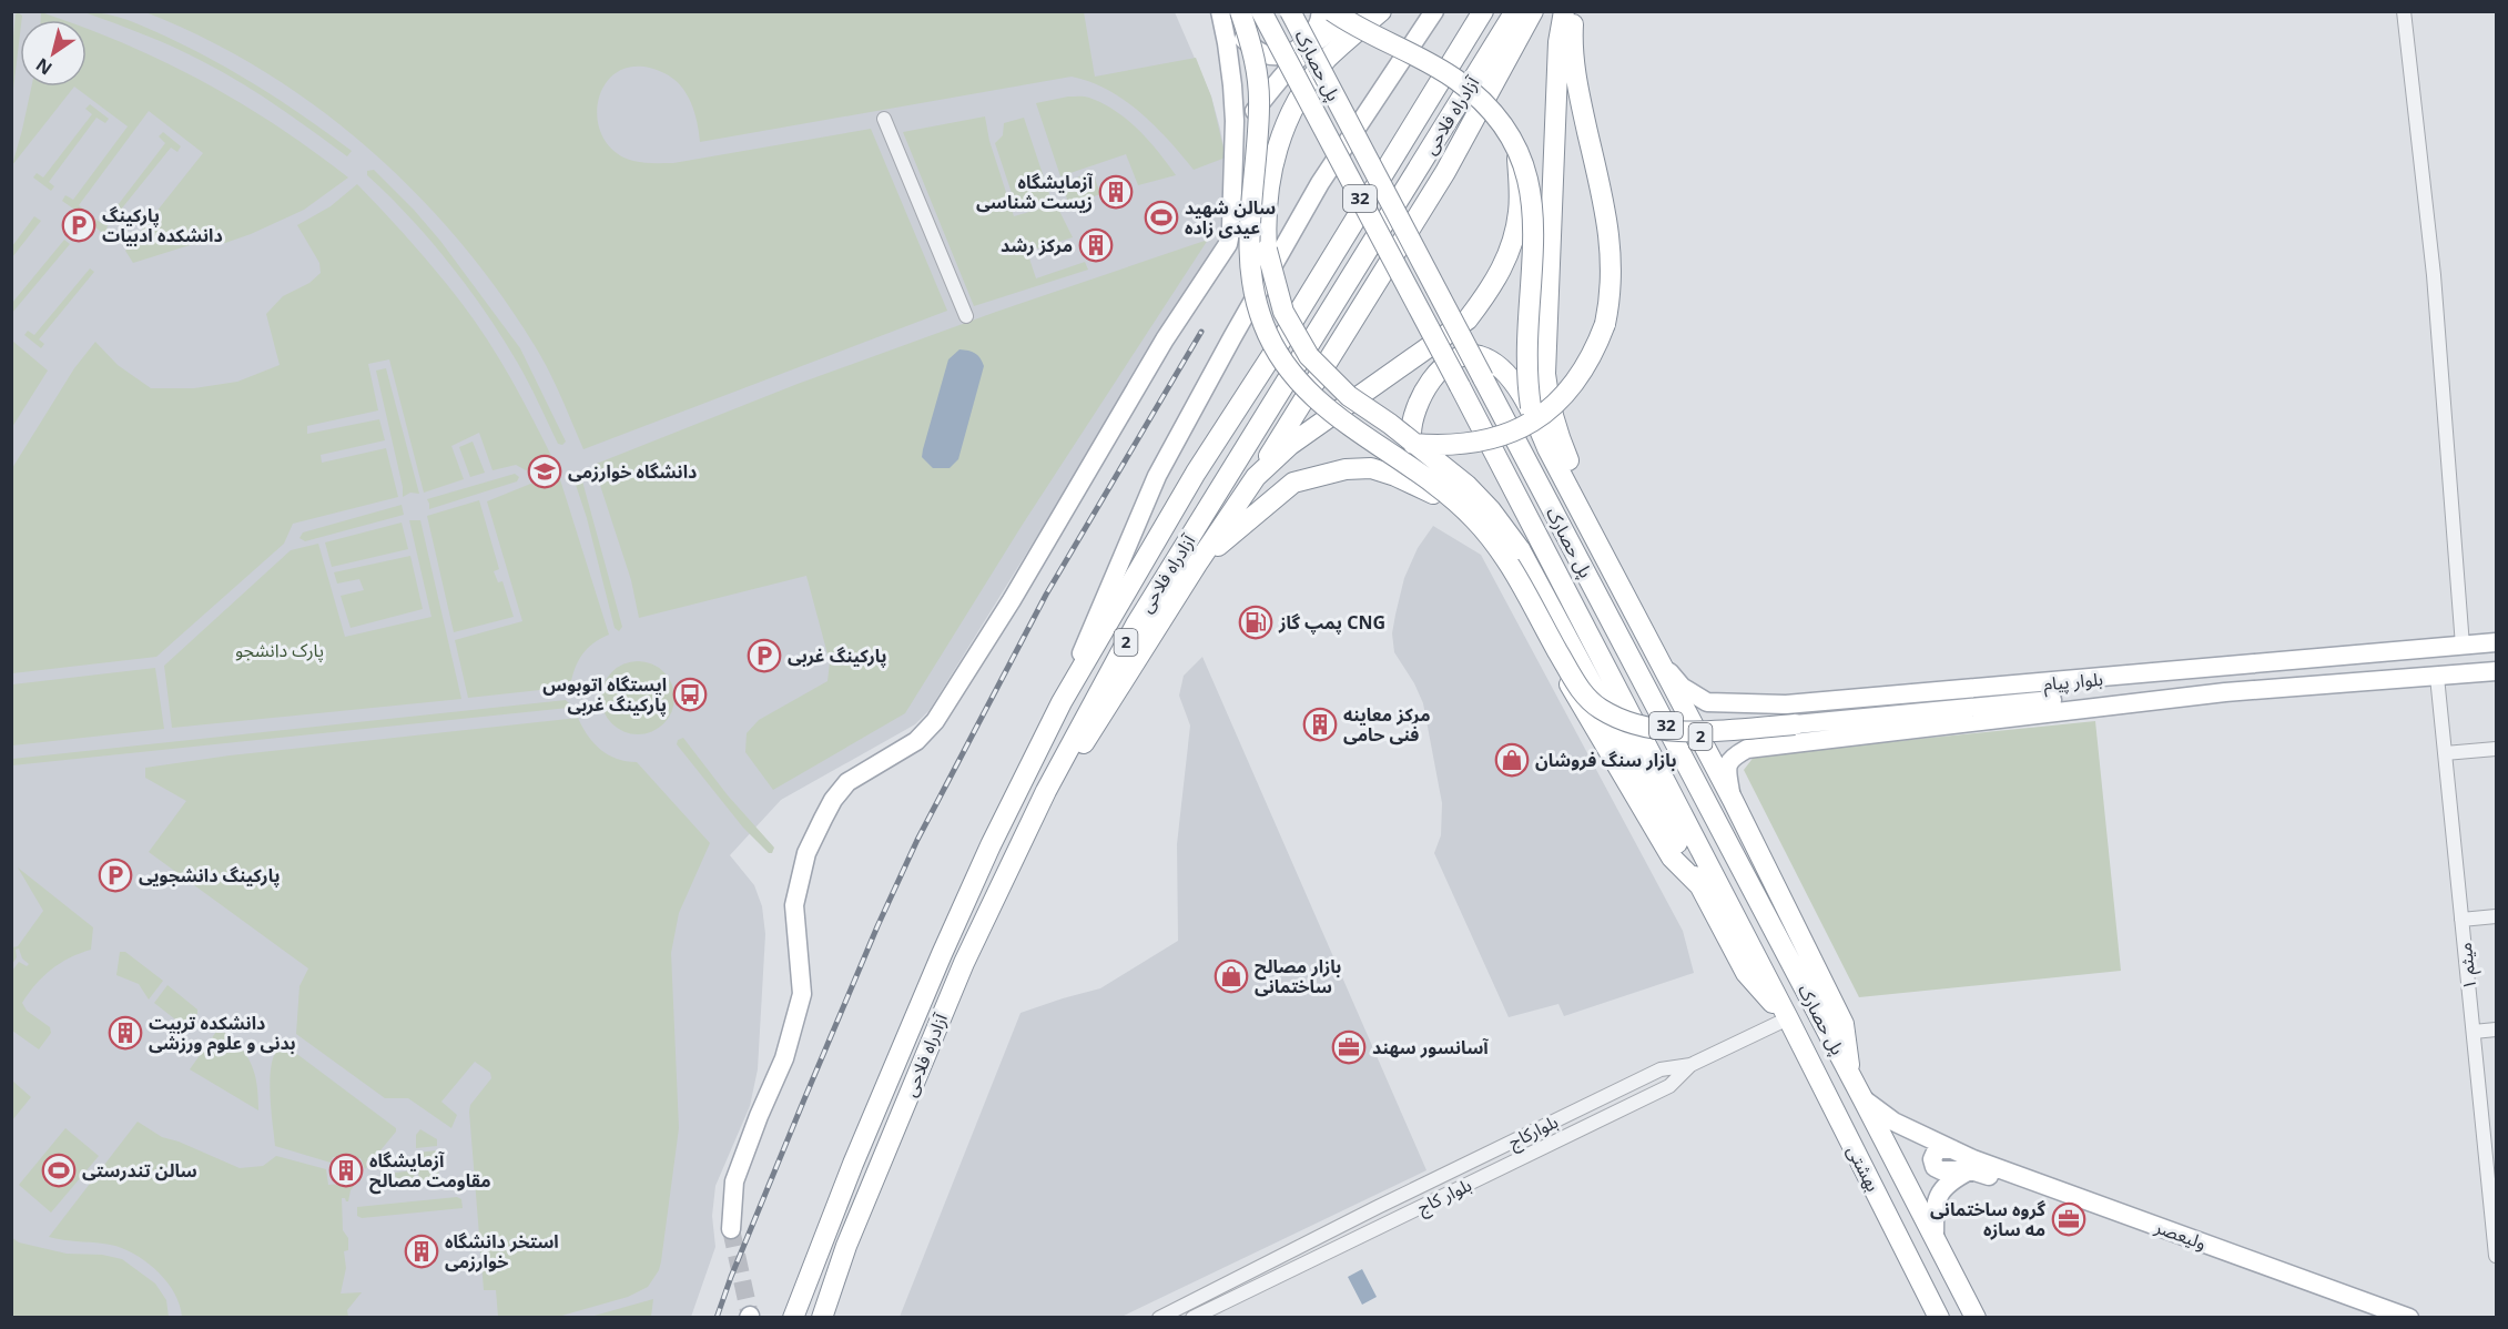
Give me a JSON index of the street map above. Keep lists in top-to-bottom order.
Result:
{
  "streets": {
    "highway": [
      "پل حصارک",
      "آزادراه فلاحی",
      "32",
      "2",
      "بهشتی"
    ],
    "main road": ["بلوار پیام", "ولیعصر"],
    "street": ["میثم ۱", "بلوارکاج", "بلوار کاج"]
  },
  "crossings": [
    ["پل حصارک", "2"],
    ["پل حصارک", "بهشتی"],
    ["2", "بلوار پیام"],
    ["2", "بهشتی"],
    ["بلوار پیام", "میثم ۱"],
    ["بلوارکاج", "بلوار کاج"],
    ["بهشتی", "ولیعصر"]
  ],
  "parks": ["پارک دانشجو"],
  "places": {
    "building": [
      "آزمایشگاه زیست شناسی",
      "مرکز رشد",
      "مرکز معاینه فنی حامی",
      "دانشکده تربیت بدنی و علوم ورزشی",
      "آزمایشگاه مقاومت مصالح",
      "استخر دانشگاه خوارزمی"
    ],
    "sports": ["سالن شهید عیدی زاده", "سالن تندرستی"],
    "parking": ["پارکینگ دانشکده ادبیات", "پارکینگ غربی", "پارکینگ دانشجویی"],
    "school or university": ["دانشگاه خوارزمی"],
    "fuel station": ["پمپ گاز CNG"],
    "bus stop": ["ایستگاه اتوبوس پارکینگ غربی"],
    "shop": ["بازار سنگ فروشان", "بازار مصالح ساختمانی"],
    "office": ["آسانسور سهند", "گروه ساختمانی مه سازه"]
  },
  "north": "bottom left"
}
